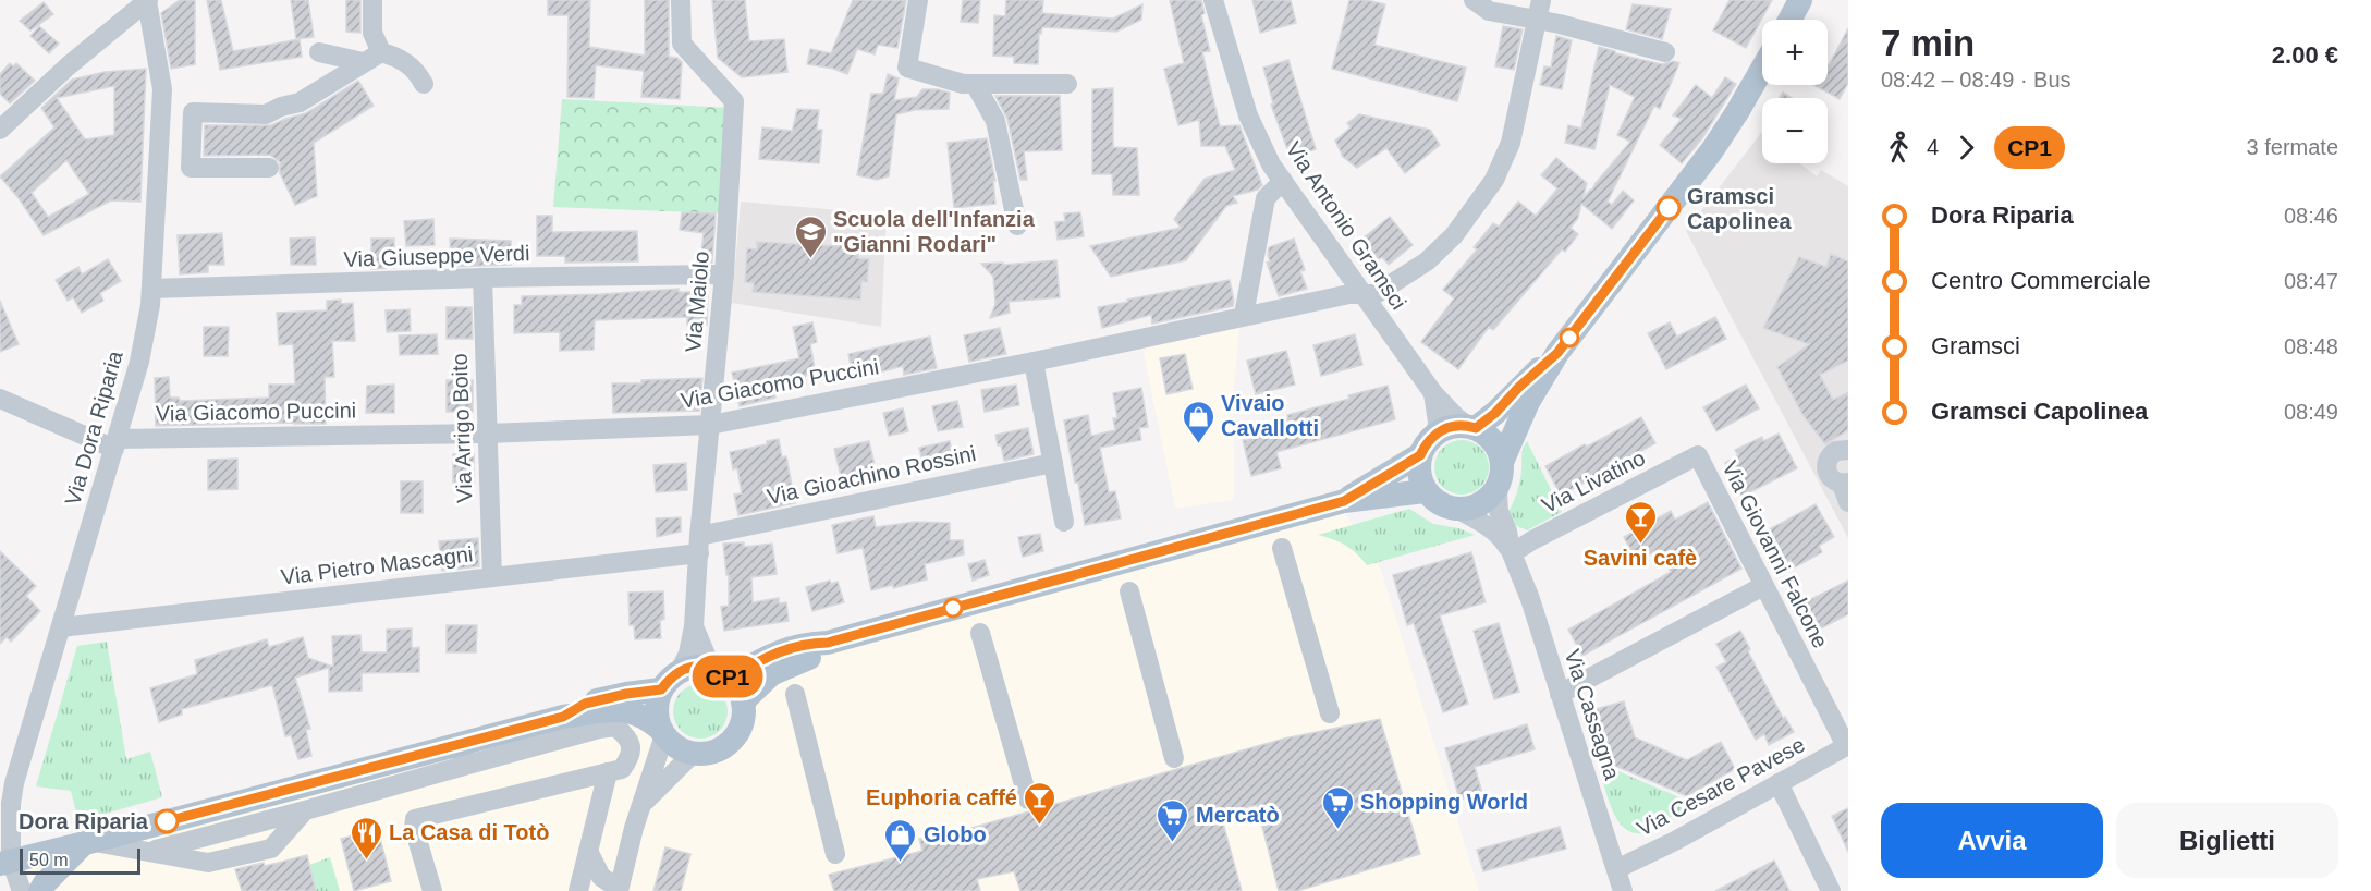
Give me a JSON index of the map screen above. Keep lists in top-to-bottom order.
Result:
{
  "streets": {
    "street": [
      "Via Antonio Gramsci",
      "Via Giuseppe Verdi",
      "Via Maiolo",
      "Via Giacomo Puccini",
      "Via Dora Riparia",
      "Via Arrigo Boito",
      "Via Gioachino Rossini",
      "Via Livatino",
      "Via Giovanni Falcone",
      "Via Pietro Mascagni",
      "Via Cassagna",
      "Via Cesare Pavese"
    ]
  },
  "crossings": [
    ["Via Antonio Gramsci", "Via Giacomo Puccini"],
    ["Via Antonio Gramsci", "Via Cassagna"],
    ["Via Giuseppe Verdi", "Via Maiolo"],
    ["Via Giuseppe Verdi", "Via Dora Riparia"],
    ["Via Giuseppe Verdi", "Via Arrigo Boito"],
    ["Via Maiolo", "Via Giacomo Puccini"],
    ["Via Maiolo", "Via Gioachino Rossini"],
    ["Via Maiolo", "Via Pietro Mascagni"],
    ["Via Giacomo Puccini", "Via Dora Riparia"],
    ["Via Giacomo Puccini", "Via Arrigo Boito"],
    ["Via Dora Riparia", "Via Pietro Mascagni"],
    ["Via Arrigo Boito", "Via Pietro Mascagni"],
    ["Via Gioachino Rossini", "Via Pietro Mascagni"],
    ["Via Livatino", "Via Giovanni Falcone"],
    ["Via Livatino", "Via Cassagna"],
    ["Via Giovanni Falcone", "Via Cesare Pavese"],
    ["Via Cassagna", "Via Cesare Pavese"]
  ],
  "places": {
    "other": ["Gramsci Capolinea", "Dora Riparia"],
    "school or university": ["Scuola dell'Infanzia \"Gianni Rodari\""],
    "shop": ["Vivaio Cavallotti", "Globo"],
    "bar": ["Savini cafè", "Euphoria caffé"],
    "supermarket": ["Shopping World", "Mercatò"],
    "restaurant": ["La Casa di Totò"]
  },
  "lines": ["bus line CP1"],
  "scale_bar": "50 m",
  "page": {
    "on_map": "CP1",
    "heading": ["7 min", "08:42 – 08:49 · Bus", "2.00 €"],
    "map_buttons": ["+", "−"],
    "legs": ["4", "CP1", "3 fermate"],
    "list": [
      {
        "name": "Dora Riparia",
        "value": "08:46"
      },
      {
        "name": "Centro Commerciale",
        "value": "08:47"
      },
      {
        "name": "Gramsci",
        "value": "08:48"
      },
      {
        "name": "Gramsci Capolinea",
        "value": "08:49"
      }
    ],
    "buttons": ["Avvia", "Biglietti"],
    "scale": "50 m"
  }
}
